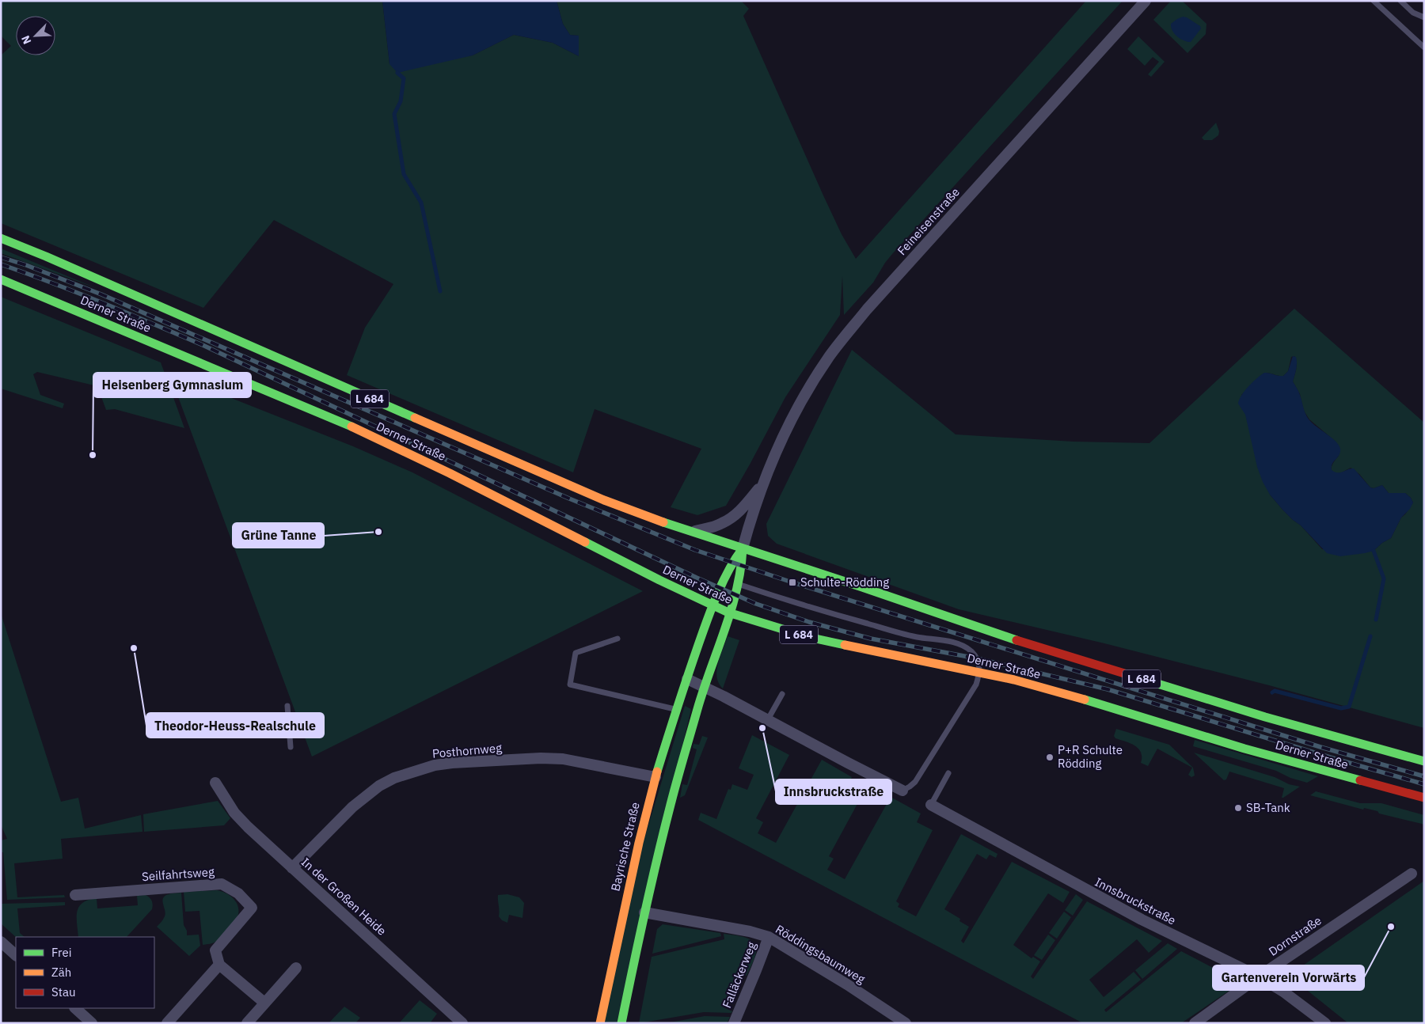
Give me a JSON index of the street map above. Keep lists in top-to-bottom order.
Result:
{
  "streets": {
    "main road": [
      "Feineisenstraße",
      "Derner Straße",
      "L 684",
      "Bayrische Straße"
    ],
    "street": [
      "Posthornweg",
      "Seilfahrtsweg",
      "In der Großen Heide",
      "Innsbruckstraße",
      "Dornstraße",
      "Röddingsbaumweg",
      "Falläckerweg"
    ]
  },
  "crossings": [
    ["Feineisenstraße", "Derner Straße"],
    ["Feineisenstraße", "Bayrische Straße"],
    ["Derner Straße", "Bayrische Straße"],
    ["Posthornweg", "Bayrische Straße"],
    ["Posthornweg", "In der Großen Heide"],
    ["Innsbruckstraße", "Dornstraße"],
    ["Röddingsbaumweg", "Falläckerweg"]
  ],
  "places": {
    "other": [
      "Heisenberg Gymnasium",
      "Grüne Tanne",
      "Theodor-Heuss-Realschule",
      "Innsbruckstraße",
      "P+R Schulte Rödding",
      "SB-Tank",
      "Gartenverein Vorwärts"
    ],
    "transit": ["Schulte-Rödding"]
  },
  "legend": ["Frei", "Zäh", "Stau"],
  "north": "bottom left"
}
